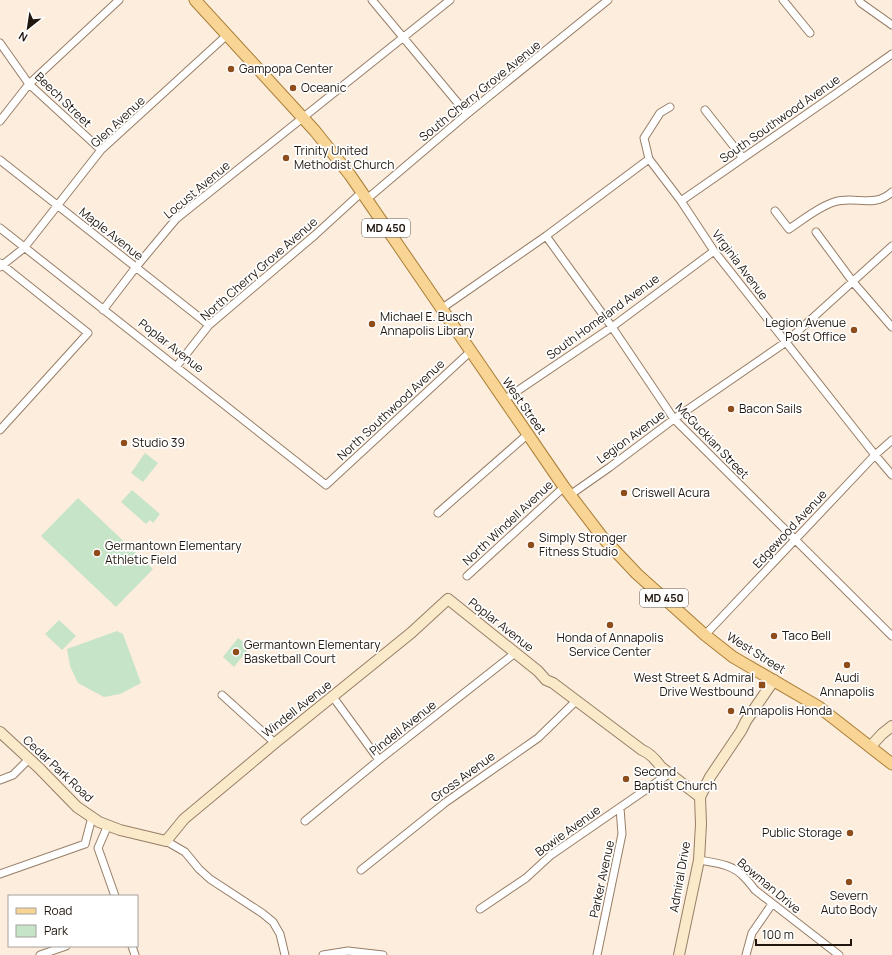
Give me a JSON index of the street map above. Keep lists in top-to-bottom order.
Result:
{
  "streets": {
    "main road": ["MD 450", "West Street"],
    "street": [
      "South Cherry Grove Avenue",
      "Beech Street",
      "South Southwood Avenue",
      "Glen Avenue",
      "Locust Avenue",
      "Maple Avenue",
      "Virginia Avenue",
      "North Cherry Grove Avenue",
      "South Homeland Avenue",
      "Poplar Avenue",
      "North Southwood Avenue",
      "Legion Avenue",
      "McGuckian Street",
      "North Windell Avenue",
      "Edgewood Avenue",
      "Windell Avenue",
      "Pindell Avenue",
      "Cedar Park Road",
      "Gross Avenue",
      "Bowie Avenue",
      "Admiral Drive",
      "Parker Avenue",
      "Bowman Drive"
    ]
  },
  "crossings": [
    ["South Cherry Grove Avenue", "North Cherry Grove Avenue"],
    ["South Cherry Grove Avenue", "West Street"],
    ["Beech Street", "Glen Avenue"],
    ["South Southwood Avenue", "Virginia Avenue"],
    ["Glen Avenue", "Maple Avenue"],
    ["Glen Avenue", "Poplar Avenue"],
    ["Glen Avenue", "West Street"],
    ["Locust Avenue", "Maple Avenue"],
    ["Locust Avenue", "Poplar Avenue"],
    ["Locust Avenue", "West Street"],
    ["Maple Avenue", "North Cherry Grove Avenue"],
    ["Virginia Avenue", "South Homeland Avenue"],
    ["Virginia Avenue", "Legion Avenue"],
    ["Virginia Avenue", "Edgewood Avenue"],
    ["North Cherry Grove Avenue", "Poplar Avenue"],
    ["North Cherry Grove Avenue", "West Street"],
    ["South Homeland Avenue", "West Street"],
    ["South Homeland Avenue", "McGuckian Street"],
    ["Poplar Avenue", "North Southwood Avenue"],
    ["Poplar Avenue", "Windell Avenue"],
    ["Poplar Avenue", "Pindell Avenue"],
    ["Poplar Avenue", "Gross Avenue"],
    ["Poplar Avenue", "Bowie Avenue"],
    ["Poplar Avenue", "Admiral Drive"],
    ["West Street", "North Southwood Avenue"],
    ["West Street", "Legion Avenue"],
    ["West Street", "North Windell Avenue"],
    ["West Street", "Edgewood Avenue"],
    ["West Street", "Admiral Drive"],
    ["Legion Avenue", "McGuckian Street"],
    ["Legion Avenue", "North Windell Avenue"],
    ["McGuckian Street", "Edgewood Avenue"],
    ["Windell Avenue", "Cedar Park Road"],
    ["Bowie Avenue", "Parker Avenue"],
    ["Admiral Drive", "Bowman Drive"]
  ],
  "places": {
    "other": [
      "Gampopa Center",
      "Oceanic",
      "Trinity United Methodist Church",
      "Michael E. Busch Annapolis Library",
      "Legion Avenue Post Office",
      "Bacon Sails",
      "Studio 39",
      "Criswell Acura",
      "Simply Stronger Fitness Studio",
      "Germantown Elementary Athletic Field",
      "Honda of Annapolis Service Center",
      "Taco Bell",
      "Germantown Elementary Basketball Court",
      "Audi Annapolis",
      "Annapolis Honda",
      "Second Baptist Church",
      "Public Storage",
      "Severn Auto Body"
    ],
    "transit": ["West Street & Admiral Drive Westbound"]
  },
  "legend": ["Road", "Park"],
  "scale_bar": "100 m",
  "north": "bottom left"
}
